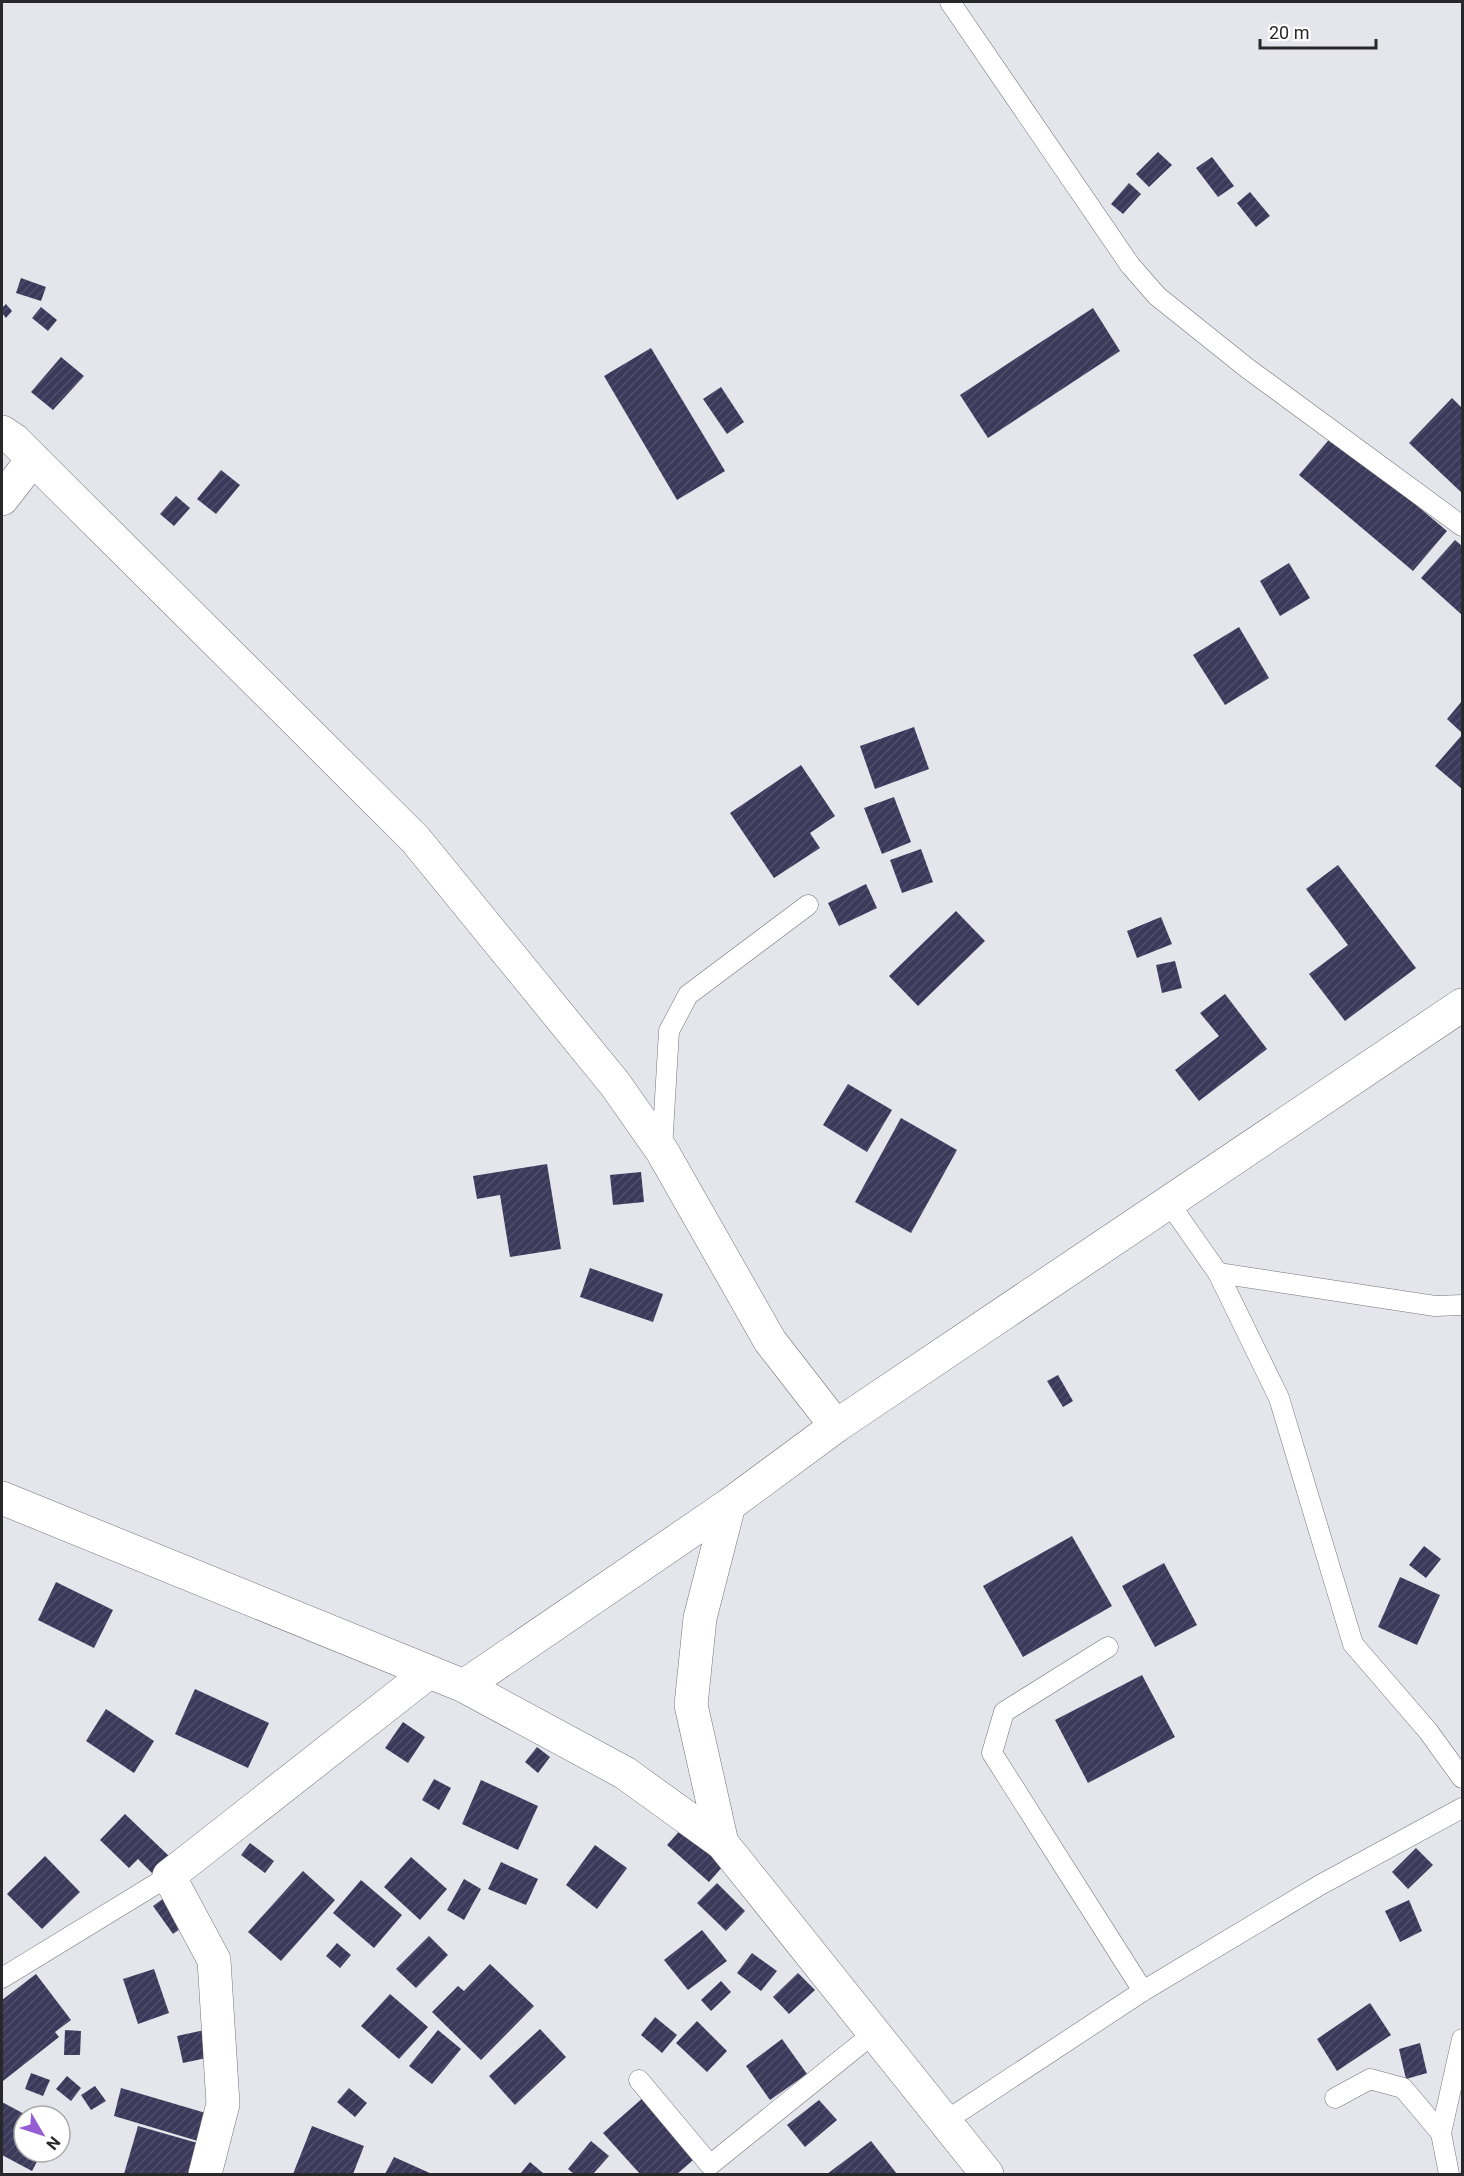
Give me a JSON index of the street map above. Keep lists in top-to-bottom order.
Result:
{
  "scale_bar": "20 m",
  "north": "bottom right"
}
